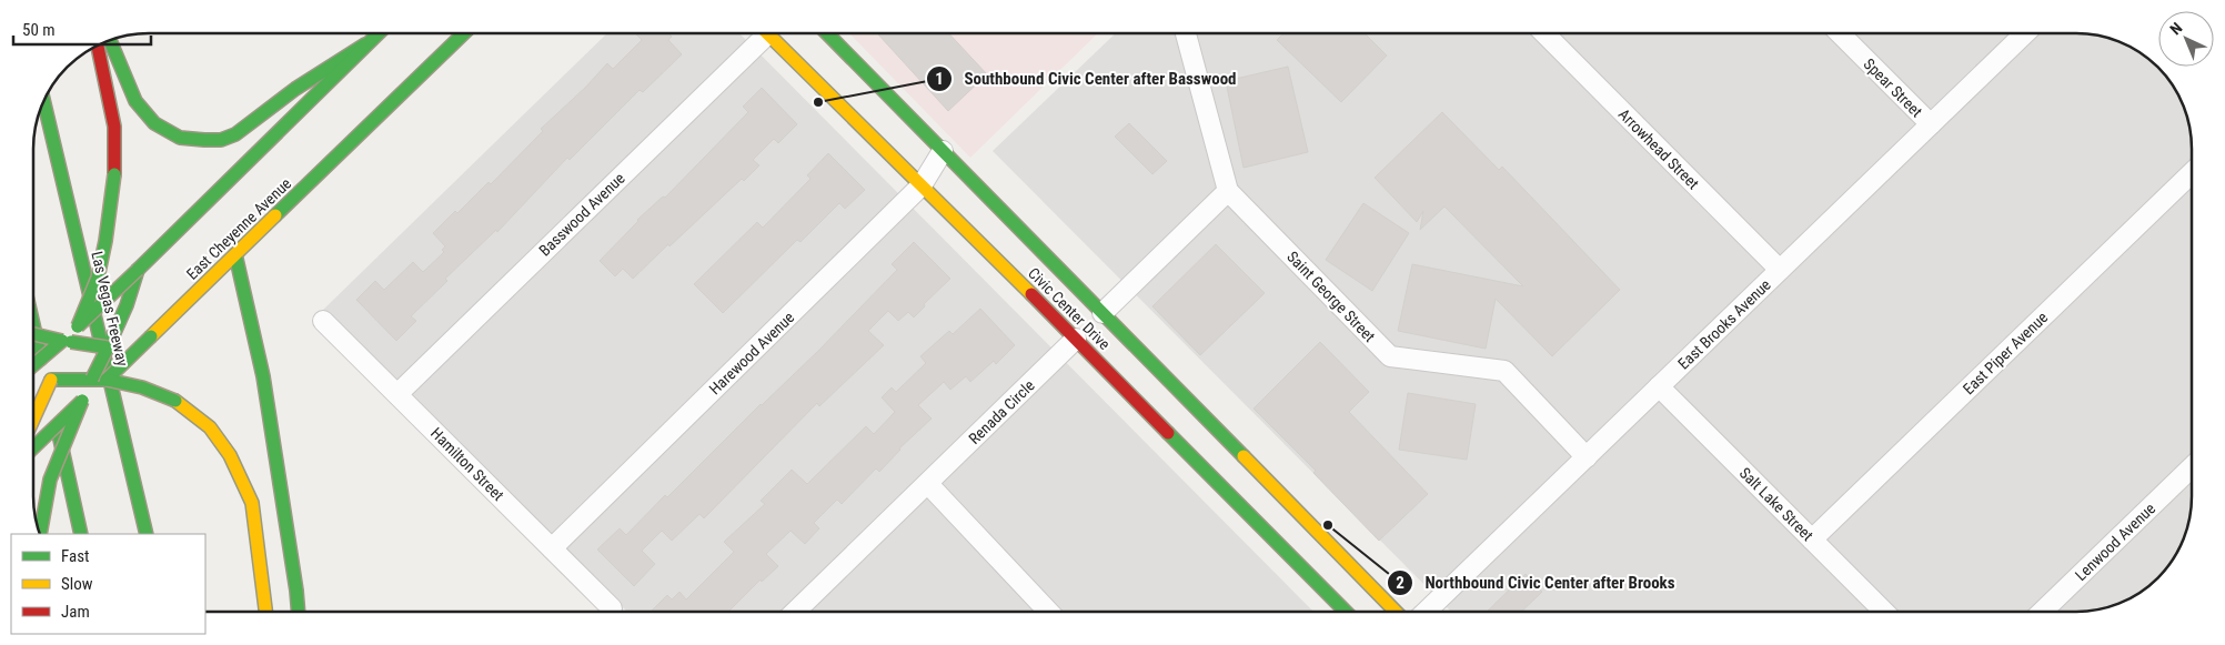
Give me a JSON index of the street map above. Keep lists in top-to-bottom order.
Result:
{
  "streets": {
    "main road": ["East Cheyenne Avenue", "Las Vegas Freeway", "Civic Center Drive"],
    "street": [
      "Spear Street",
      "Arrowhead Street",
      "Basswood Avenue",
      "Saint George Street",
      "East Brooks Avenue",
      "Harewood Avenue",
      "East Piper Avenue",
      "Renada Circle",
      "Hamilton Street",
      "Salt Lake Street",
      "Lenwood Avenue"
    ]
  },
  "crossings": [
    ["Spear Street", "East Brooks Avenue"],
    ["Arrowhead Street", "East Brooks Avenue"],
    ["Basswood Avenue", "Hamilton Street"],
    ["Saint George Street", "East Brooks Avenue"],
    ["Civic Center Drive", "Harewood Avenue"],
    ["Civic Center Drive", "Renada Circle"],
    ["East Brooks Avenue", "Salt Lake Street"],
    ["Harewood Avenue", "Hamilton Street"],
    ["East Piper Avenue", "Salt Lake Street"]
  ],
  "places": ["Southbound Civic Center after Basswood", "Northbound Civic Center after Brooks"],
  "legend": ["Fast", "Slow", "Jam"],
  "scale_bar": "50 m",
  "north": "top left"
}
